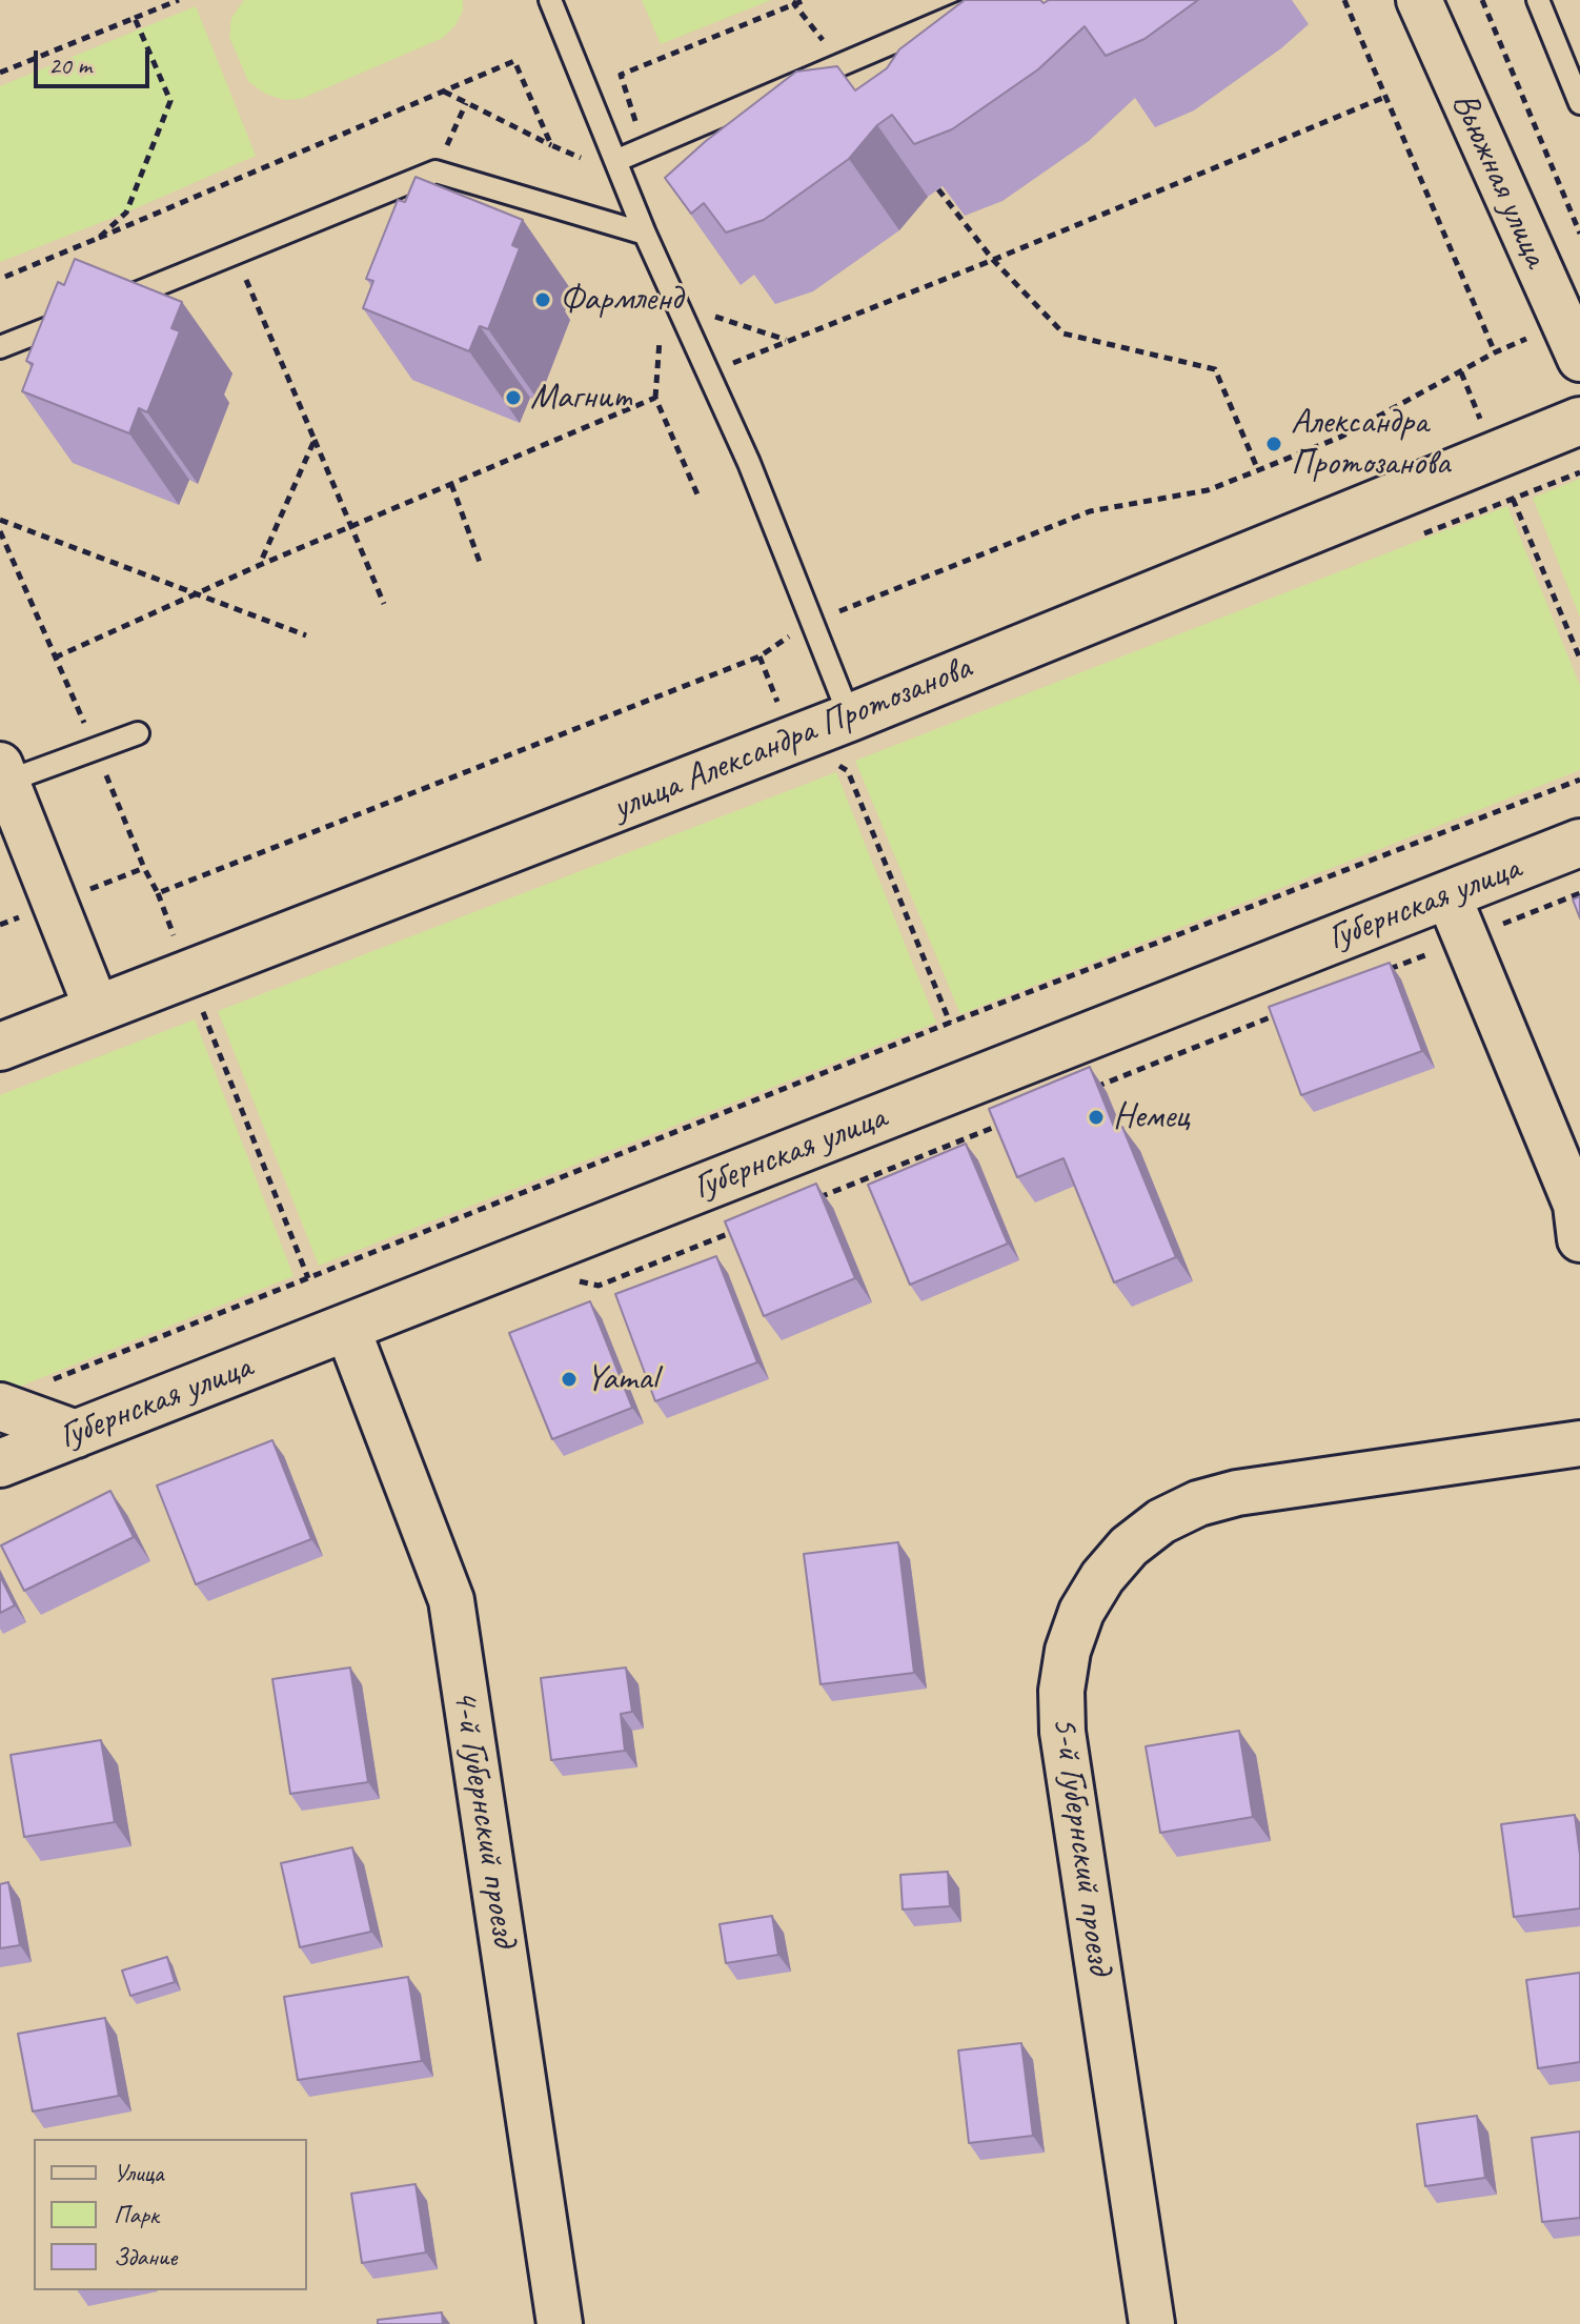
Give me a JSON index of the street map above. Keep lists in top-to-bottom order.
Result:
{
  "streets": {
    "street": [
      "Вьюжная улица",
      "улица Александра Протозанова",
      "Губернская улица",
      "4-й Губернский проезд",
      "5-й Губернский проезд"
    ]
  },
  "crossings": [
    ["Губернская улица", "4-й Губернский проезд"]
  ],
  "places": [
    "Фармленд",
    "Магнит",
    "Александра Протозанова",
    "Немец",
    "Yamal"
  ],
  "legend": ["Улица", "Парк", "Здание"],
  "scale_bar": "20 m"
}
